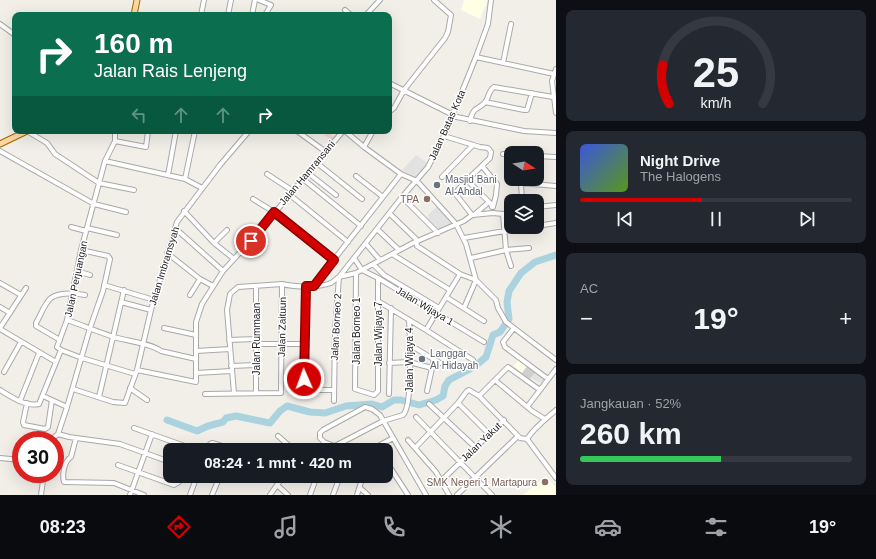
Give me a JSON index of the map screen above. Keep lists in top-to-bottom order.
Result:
{
  "streets": {
    "street": [
      "Jalan Batas Kota",
      "Jalan Hamransani",
      "Jalan Imbramsyah",
      "Jalan Perjuangan",
      "Jalan Wijaya 1",
      "Jalan Zaituun",
      "Jalan Borneo 2",
      "Jalan Borneo 1",
      "Jalan Wijaya 7",
      "Jalan Rummaan",
      "Jalan Wijaya 4",
      "Jalan Yakut"
    ]
  },
  "crossings": [
    ["Jalan Batas Kota", "Jalan Zaituun"],
    ["Jalan Batas Kota", "Jalan Borneo 2"],
    ["Jalan Batas Kota", "Jalan Rummaan"],
    ["Jalan Hamransani", "Jalan Imbramsyah"],
    ["Jalan Wijaya 1", "Jalan Wijaya 7"],
    ["Jalan Zaituun", "Jalan Rummaan"],
    ["Jalan Borneo 1", "Jalan Wijaya 7"]
  ],
  "places": [
    "Masjid Bani Al-Ahdal",
    "TPA",
    "Langgar Al Hidayah",
    "SMK Negeri 1 Martapura"
  ],
  "north": "right",
  "page": {
    "turn": ["160 m", "Jalan Rais Lenjeng"],
    "song": ["Night Drive", "The Halogens"],
    "tile": [
      "AC",
      ["Jangkauan · 52%", "260 km"]
    ],
    "heat": ["−", "19°", "+"],
    "limit": "30",
    "trip": "08:24 · 1 mnt · 420 m",
    "tabs": ["08:23", "19°"],
    "gauge": ["25", "km/h"]
  }
}
